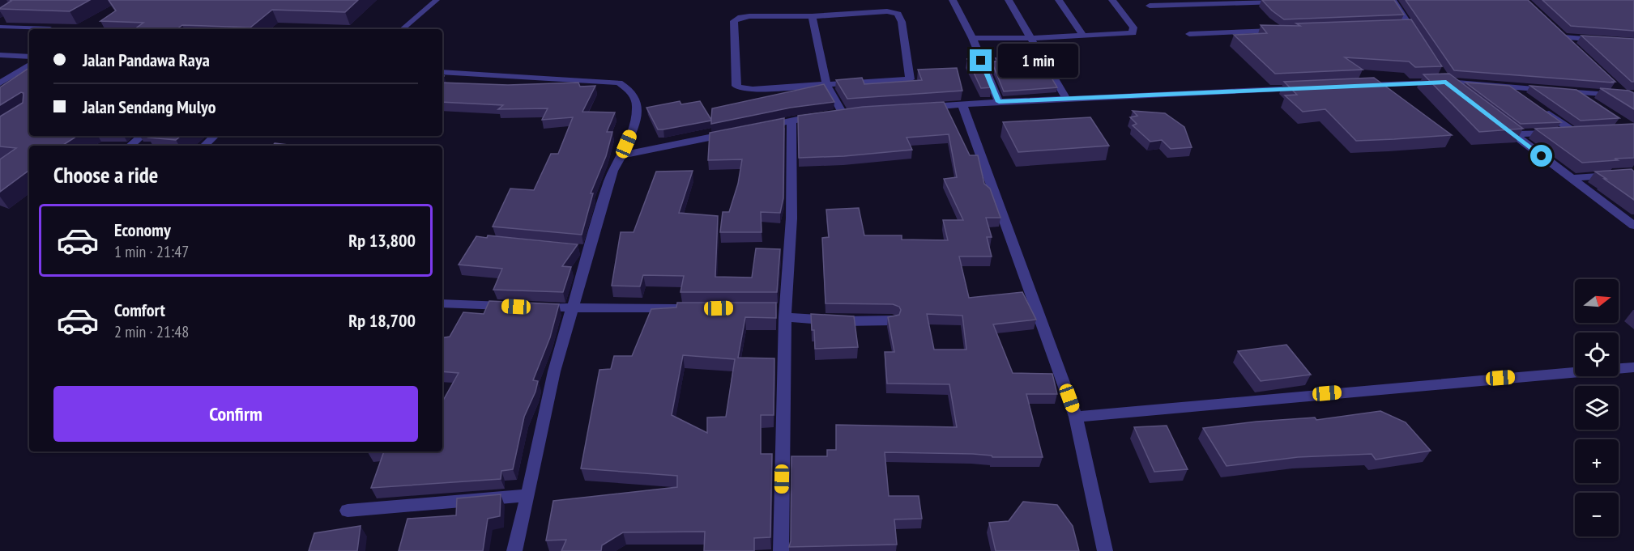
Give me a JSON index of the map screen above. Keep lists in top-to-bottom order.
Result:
{
  "north": "right",
  "page": {
    "banner": ["Jalan Pandawa Raya", "Jalan Sendang Mulyo"],
    "bubble": "1 min",
    "heading": "Choose a ride",
    "list": [
      {
        "name": "Economy",
        "note": "1 min · 21:47",
        "value": "Rp 13,800"
      },
      {
        "name": "Comfort",
        "note": "2 min · 21:48",
        "value": "Rp 18,700"
      }
    ],
    "map_buttons": ["+", "−"],
    "buttons": "Confirm"
  }
}
